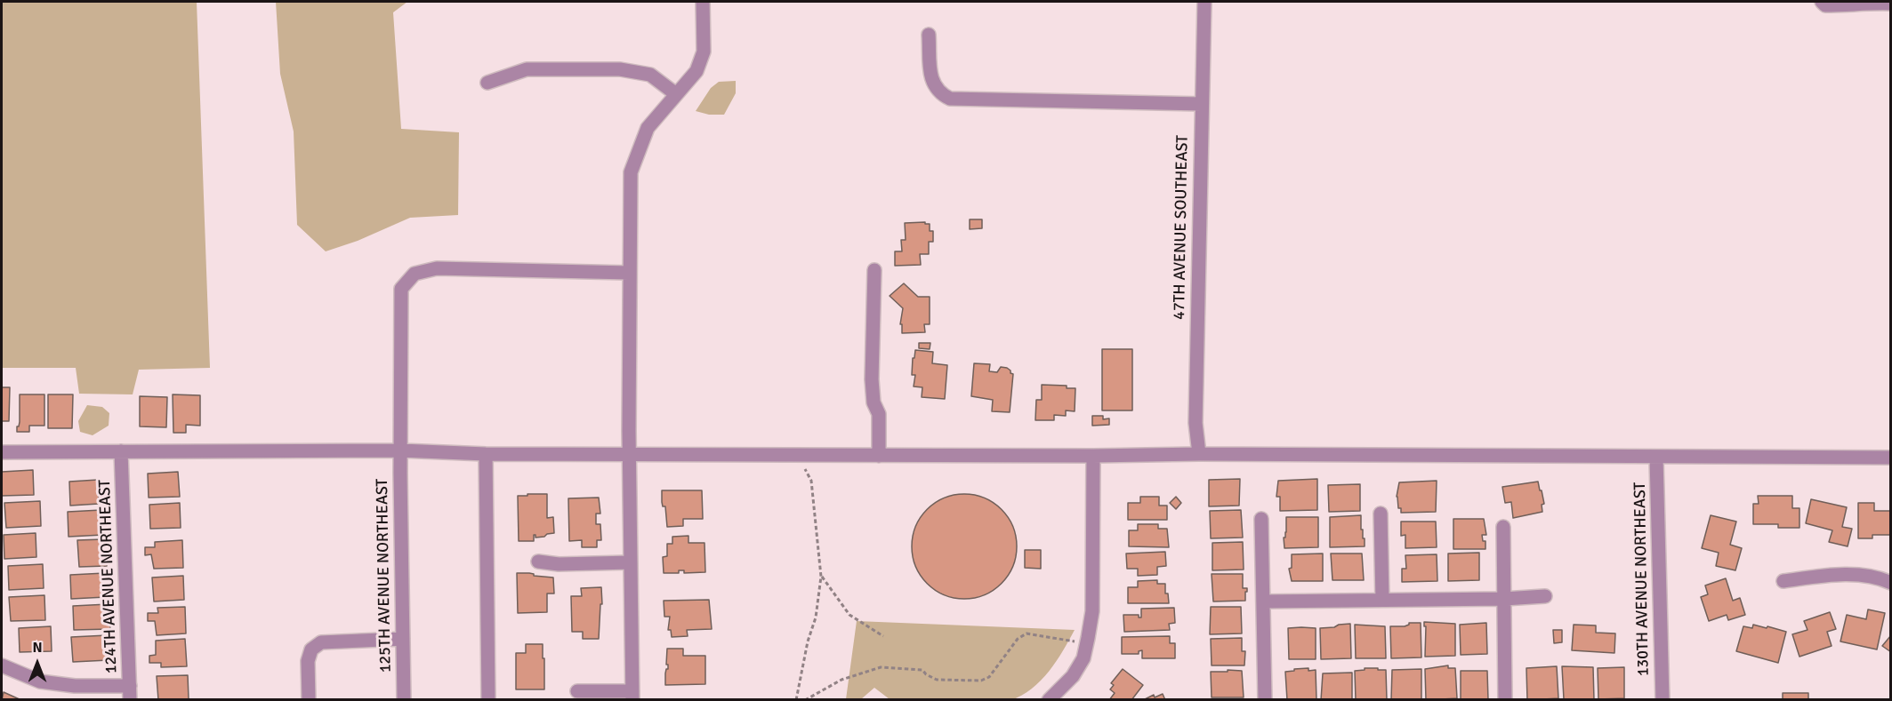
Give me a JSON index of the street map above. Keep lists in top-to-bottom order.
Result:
{
  "streets": {
    "street": [
      "47TH AVENUE SOUTHEAST",
      "125TH AVENUE NORTHEAST",
      "124TH AVENUE NORTHEAST",
      "130TH AVENUE NORTHEAST"
    ]
  },
  "north": "top"
}
